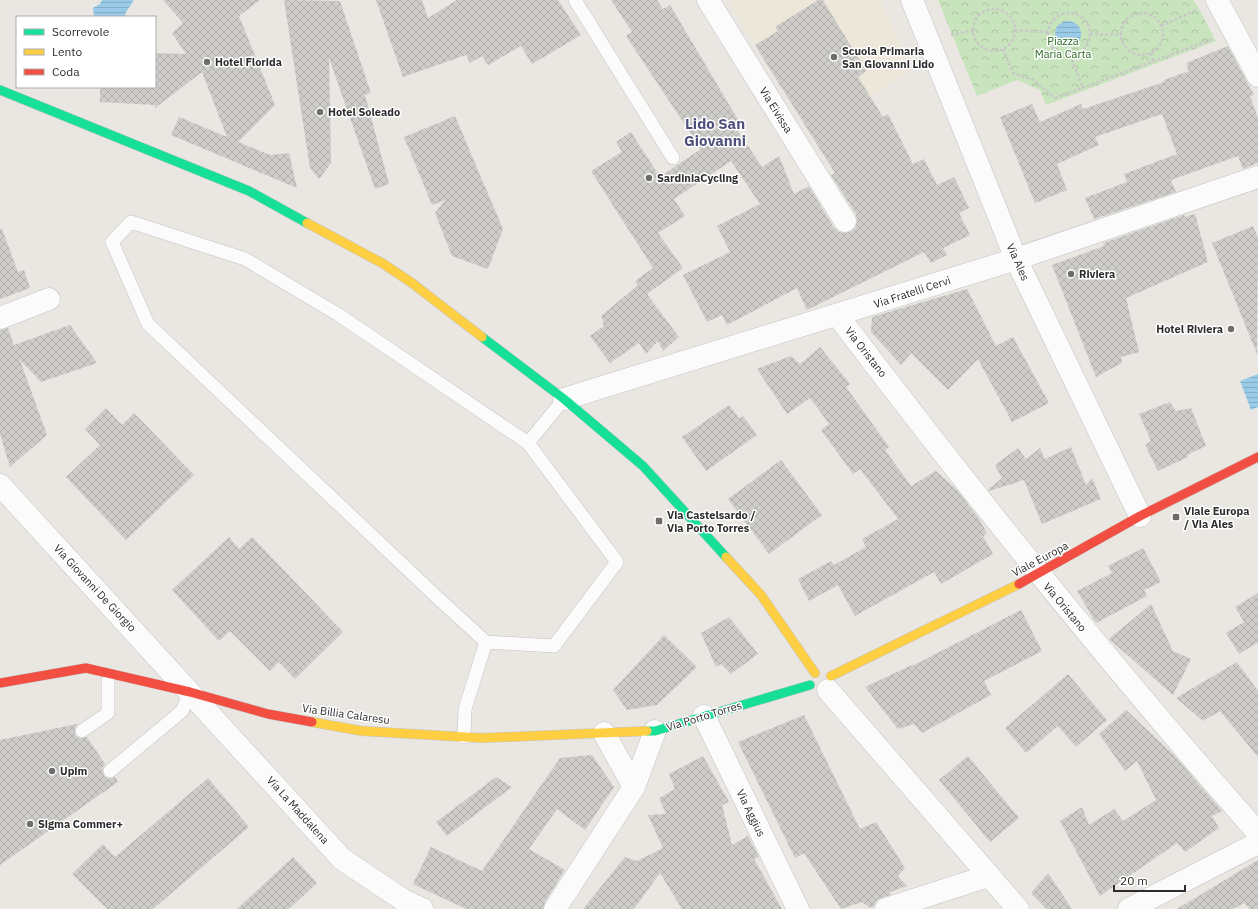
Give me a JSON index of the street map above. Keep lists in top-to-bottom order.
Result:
{
  "streets": {
    "street": [
      "Via Eivissa",
      "Via Ales",
      "Via Fratelli Cervi",
      "Via Oristano",
      "Viale Europa",
      "Via Giovanni De Giorgio",
      "Via Billia Calaresu",
      "Via Porto Torres",
      "Via La Maddalena",
      "Via Aggius"
    ]
  },
  "crossings": [
    ["Via Ales", "Via Fratelli Cervi"],
    ["Via Ales", "Viale Europa"],
    ["Via Fratelli Cervi", "Via Oristano"],
    ["Via Oristano", "Viale Europa"],
    ["Viale Europa", "Via Porto Torres"],
    ["Via Giovanni De Giorgio", "Via Billia Calaresu"],
    ["Via Giovanni De Giorgio", "Via La Maddalena"],
    ["Via Billia Calaresu", "Via Porto Torres"],
    ["Via Billia Calaresu", "Via La Maddalena"],
    ["Via Porto Torres", "Via Aggius"]
  ],
  "districts": ["Lido San Giovanni"],
  "parks": ["Piazza Maria Carta"],
  "places": {
    "other": [
      "Scuola Primaria San Giovanni Lido",
      "Hotel Florida",
      "Hotel Soleado",
      "SardiniaCycling",
      "Riviera",
      "Hotel Riviera",
      "Upim",
      "Sigma Commer+"
    ],
    "transit": ["Viale Europa / Via Ales", "Via Castelsardo / Via Porto Torres"]
  },
  "legend": ["Scorrevole", "Lento", "Coda"],
  "scale_bar": "20 m"
}
